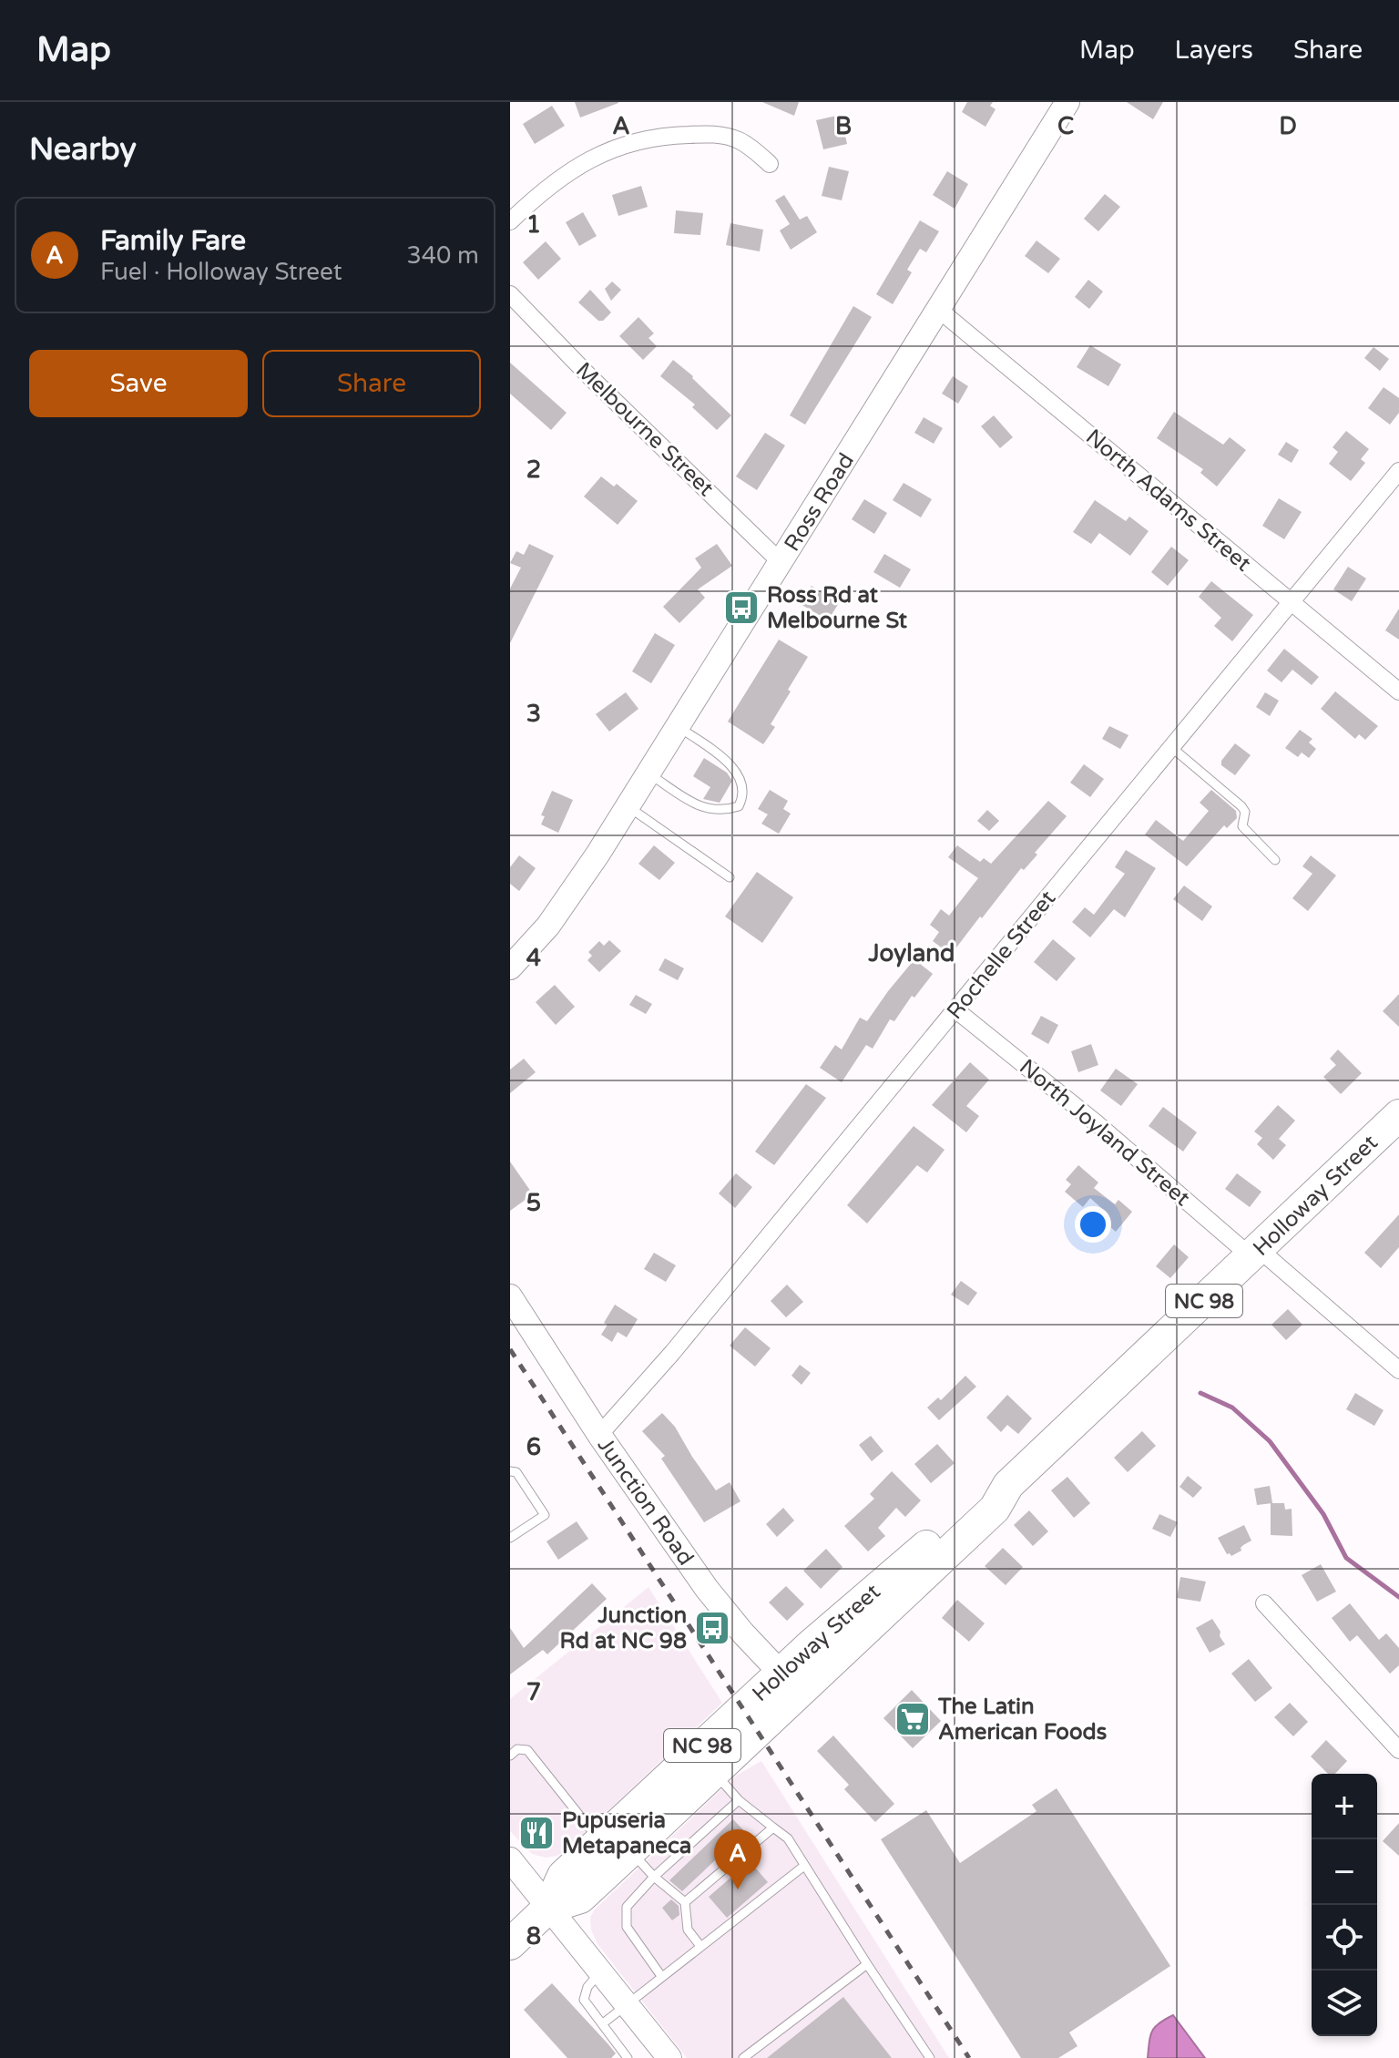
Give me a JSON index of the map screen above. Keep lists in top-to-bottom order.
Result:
{
  "streets": {
    "highway": ["Holloway Street", "NC 98"],
    "street": [
      "Melbourne Street",
      "North Adams Street",
      "Ross Road",
      "Rochelle Street",
      "North Joyland Street",
      "Junction Road"
    ]
  },
  "crossings": [
    ["Melbourne Street", "Ross Road"],
    ["North Adams Street", "Ross Road"],
    ["North Adams Street", "Rochelle Street"],
    ["Rochelle Street", "North Joyland Street"],
    ["Rochelle Street", "Junction Road"],
    ["North Joyland Street", "Holloway Street"],
    ["Holloway Street", "Junction Road"]
  ],
  "districts": ["Joyland"],
  "places": {
    "bus stop": ["Ross Rd at Melbourne St", "Junction Rd at NC 98"],
    "supermarket": ["The Latin American Foods"],
    "restaurant": ["Pupuseria Metapaneca"]
  },
  "page": {
    "header": "Map",
    "nav": ["Map", "Layers", "Share"],
    "heading": "Nearby",
    "list": [
      {
        "mark": "A",
        "name": "Family Fare",
        "note": "Fuel · Holloway Street",
        "value": "340 m"
      }
    ],
    "buttons": ["Save", "Share"],
    "map_buttons": ["+", "−"],
    "pins": "A"
  },
  "grid": {
    "columns": [
      "A",
      "B",
      "C",
      "D"
    ],
    "rows": [
      "1",
      "2",
      "3",
      "4",
      "5",
      "6",
      "7",
      "8"
    ]
  }
}
